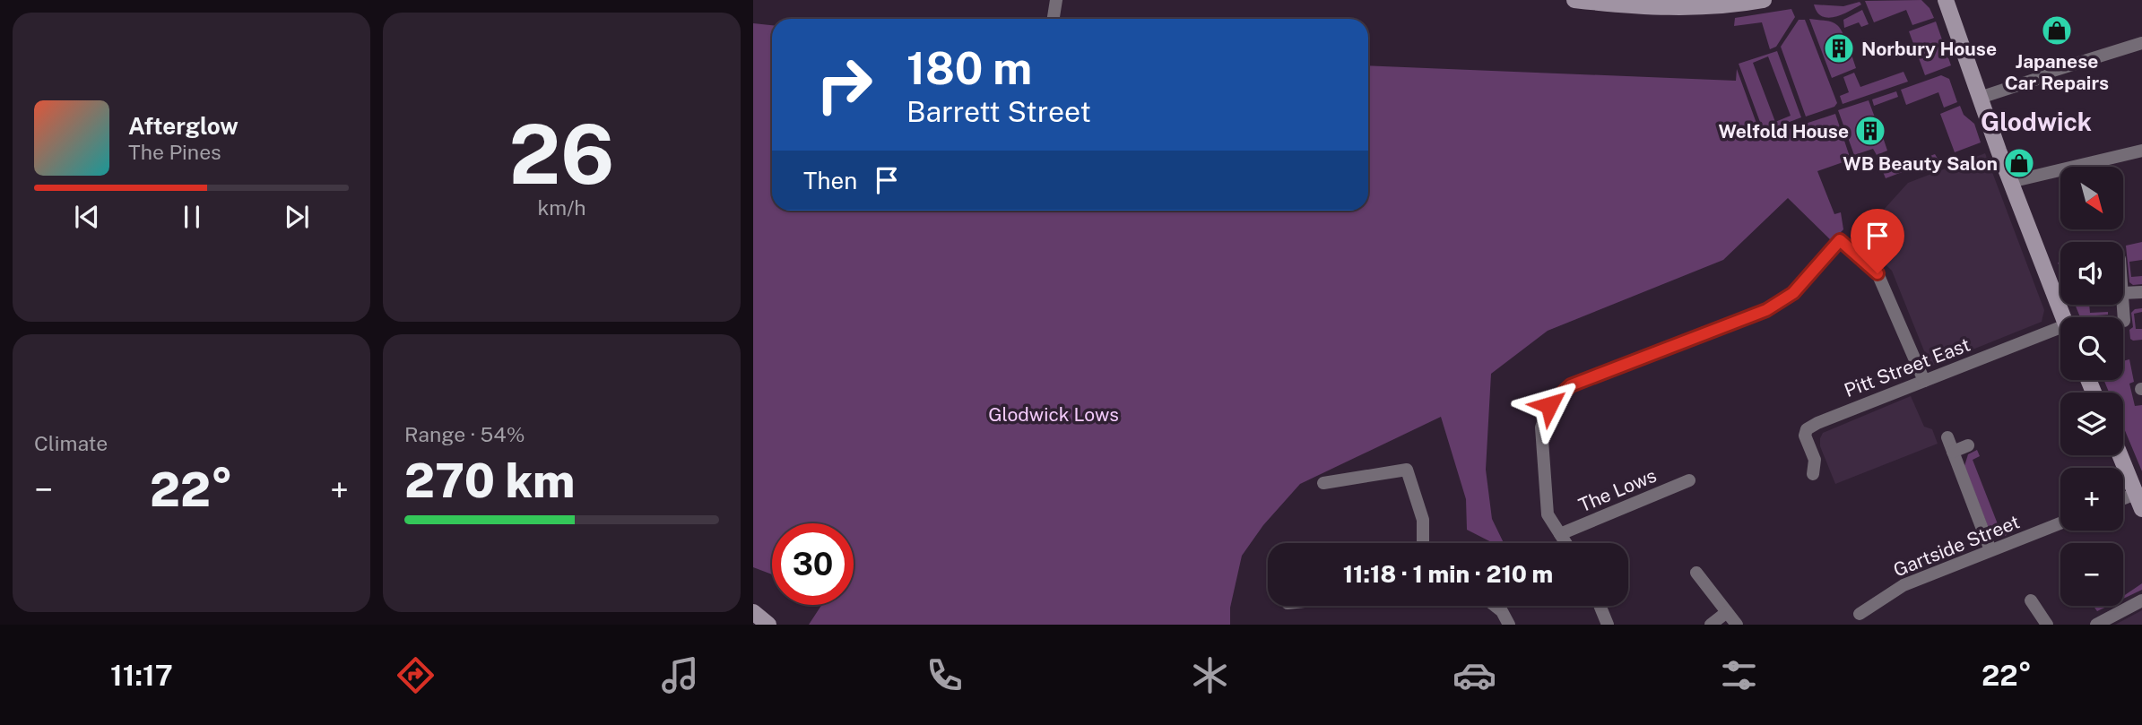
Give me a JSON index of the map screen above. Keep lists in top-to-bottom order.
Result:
{
  "streets": {
    "street": ["Pitt Street East", "The Lows", "Gartside Street"]
  },
  "districts": ["Glodwick"],
  "parks": ["Glodwick Lows"],
  "places": {
    "shop": ["Japanese Car Repairs", "WB Beauty Salon"],
    "building": ["Norbury House", "Welfold House"]
  },
  "north": "bottom right",
  "page": {
    "tile": [
      ["26", "km/h"],
      "Climate",
      ["Range · 54%", "270 km"]
    ],
    "turn": ["180 m", "Barrett Street"],
    "song": ["Afterglow", "The Pines"],
    "then": "Then",
    "map_buttons": ["+", "−"],
    "heat": ["−", "22°", "+"],
    "limit": "30",
    "trip": "11:18 · 1 min · 210 m",
    "tabs": ["11:17", "22°"]
  }
}
